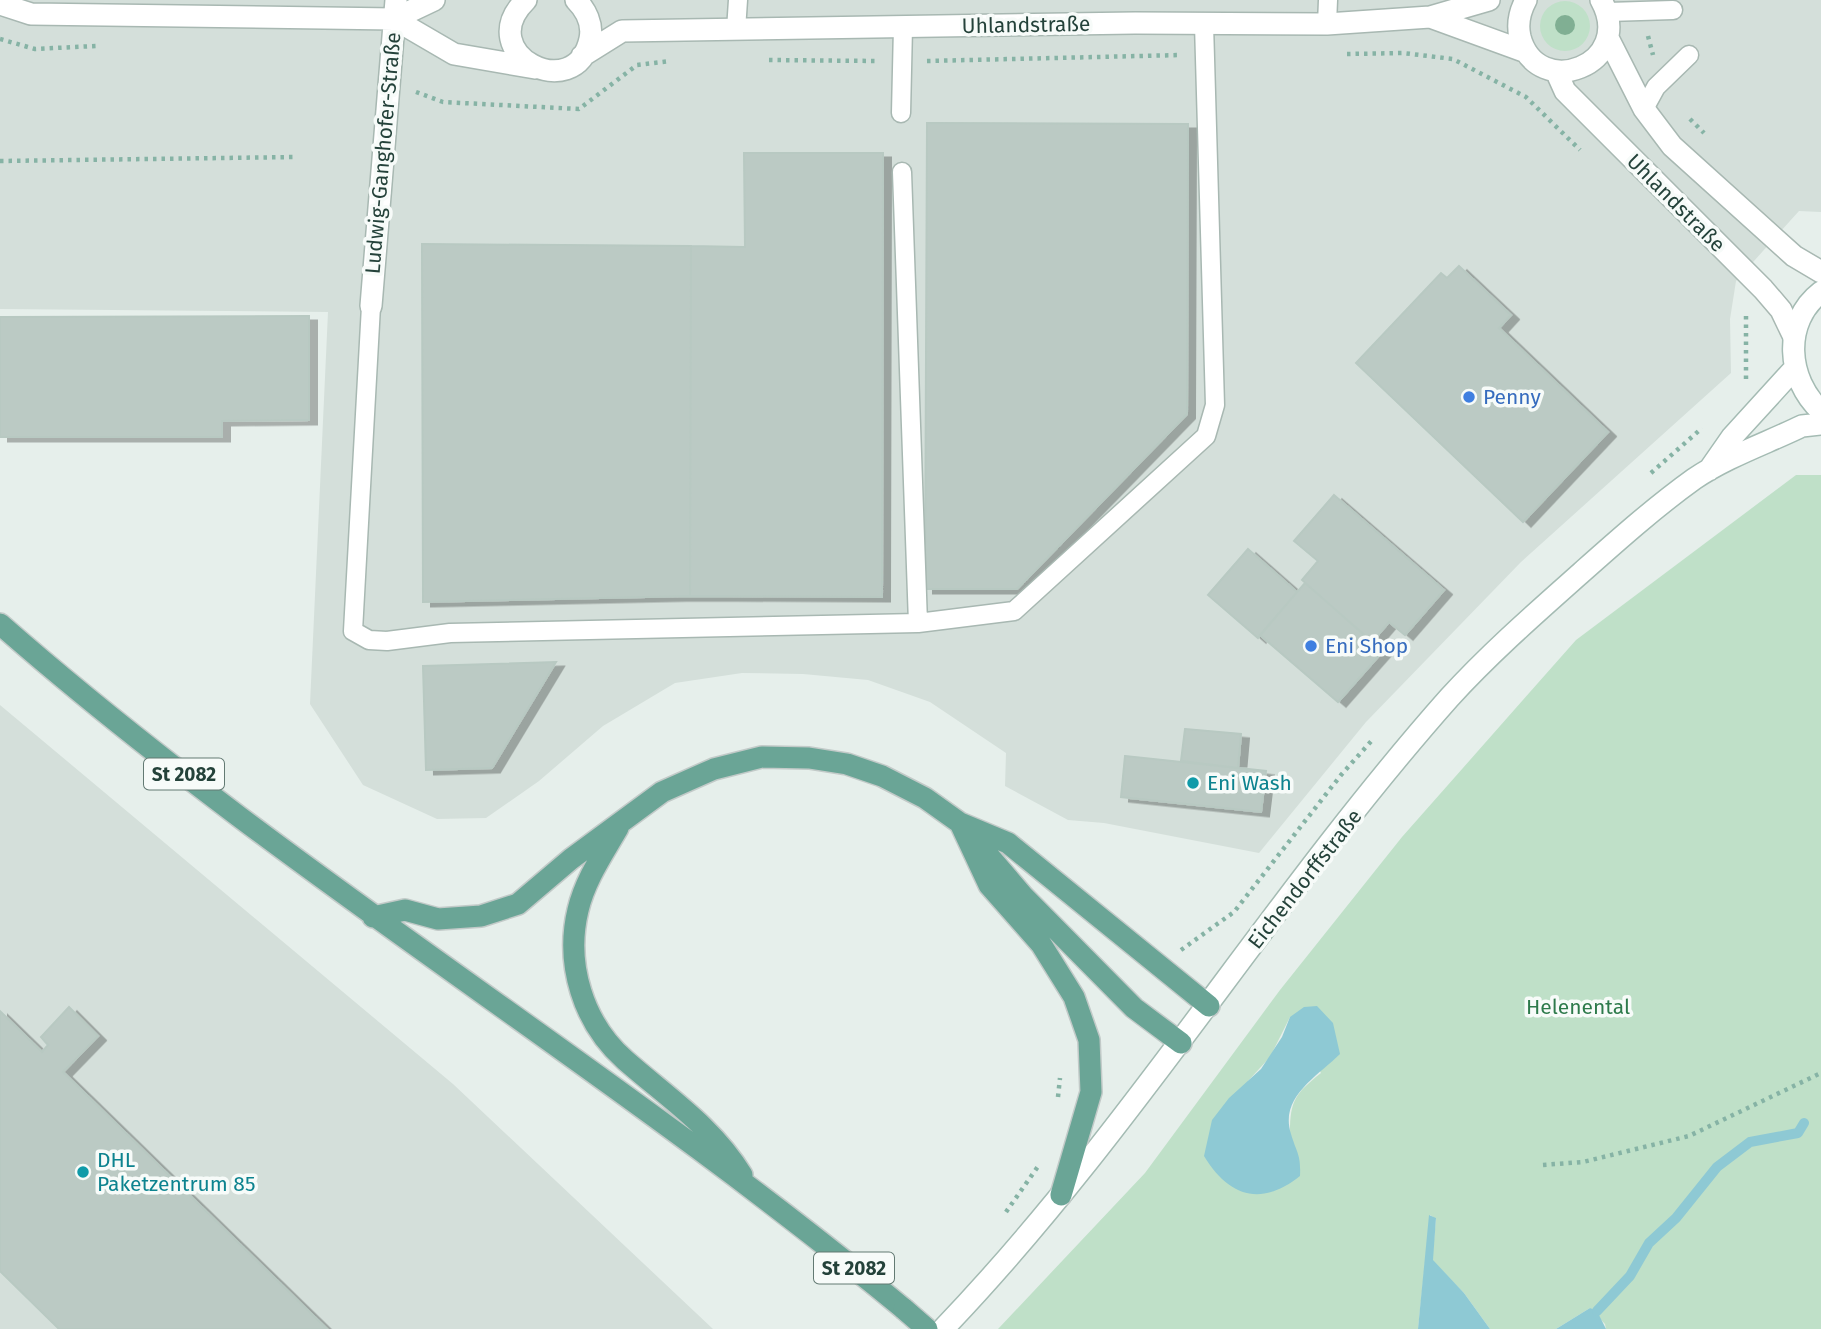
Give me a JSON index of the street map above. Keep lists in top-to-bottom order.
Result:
{
  "streets": {
    "main road": ["St 2082"],
    "street": ["Uhlandstraße", "Ludwig-Ganghofer-Straße", "Eichendorffstraße"]
  },
  "parks": ["Helenental"],
  "places": [
    "Penny",
    "Eni Shop",
    "Eni Wash",
    "DHL Paketzentrum 85"
  ]
}
